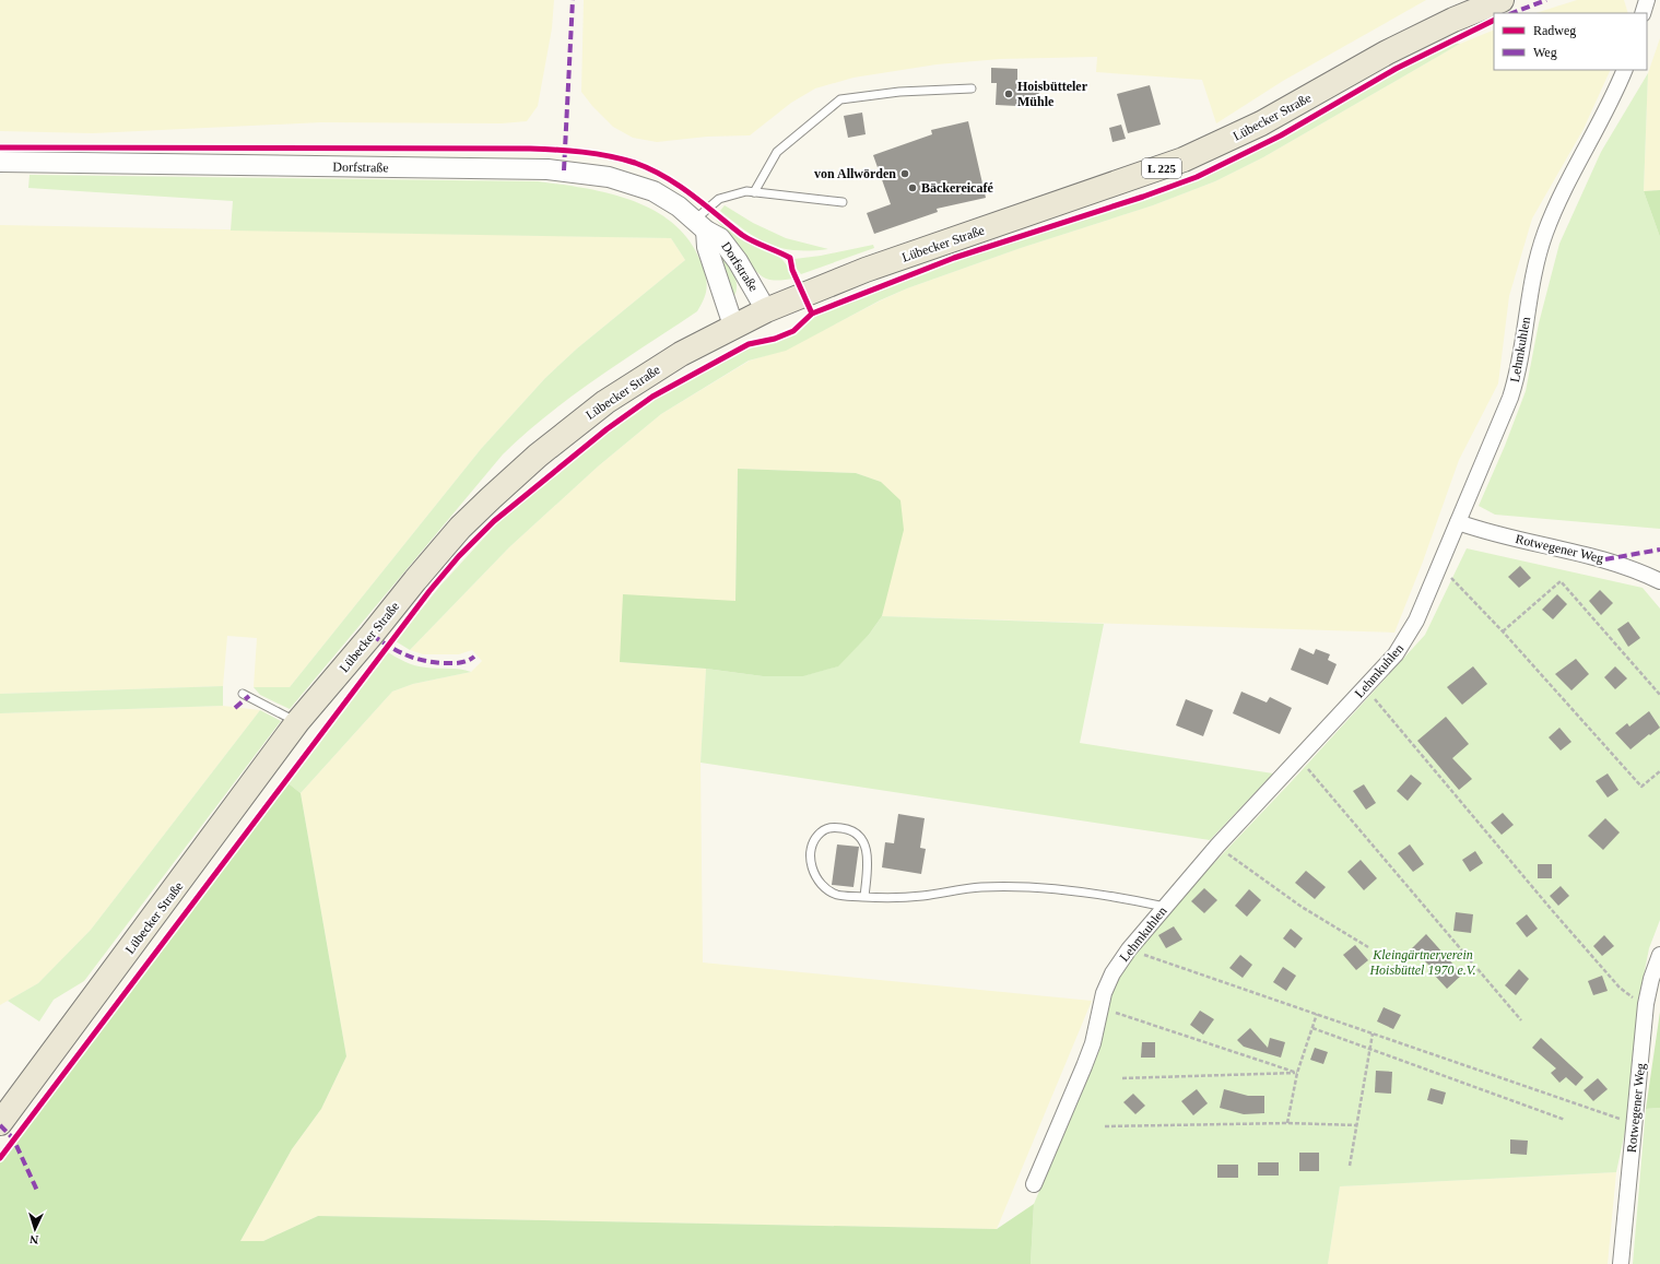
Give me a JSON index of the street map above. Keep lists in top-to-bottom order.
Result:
{
  "streets": {
    "main road": ["Lübecker Straße", "L 225"],
    "street": ["Dorfstraße", "Lehmkuhlen", "Rotwegener Weg"]
  },
  "crossings": [
    ["Lübecker Straße", "Dorfstraße"],
    ["Lehmkuhlen", "Rotwegener Weg"]
  ],
  "parks": ["Kleingärtnerverein Hoisbüttel 1970 e.V."],
  "places": ["Hoisbütteler Mühle", "von Allwörden", "Bäckereicafé"],
  "legend": ["Radweg", "Weg"],
  "north": "bottom"
}
